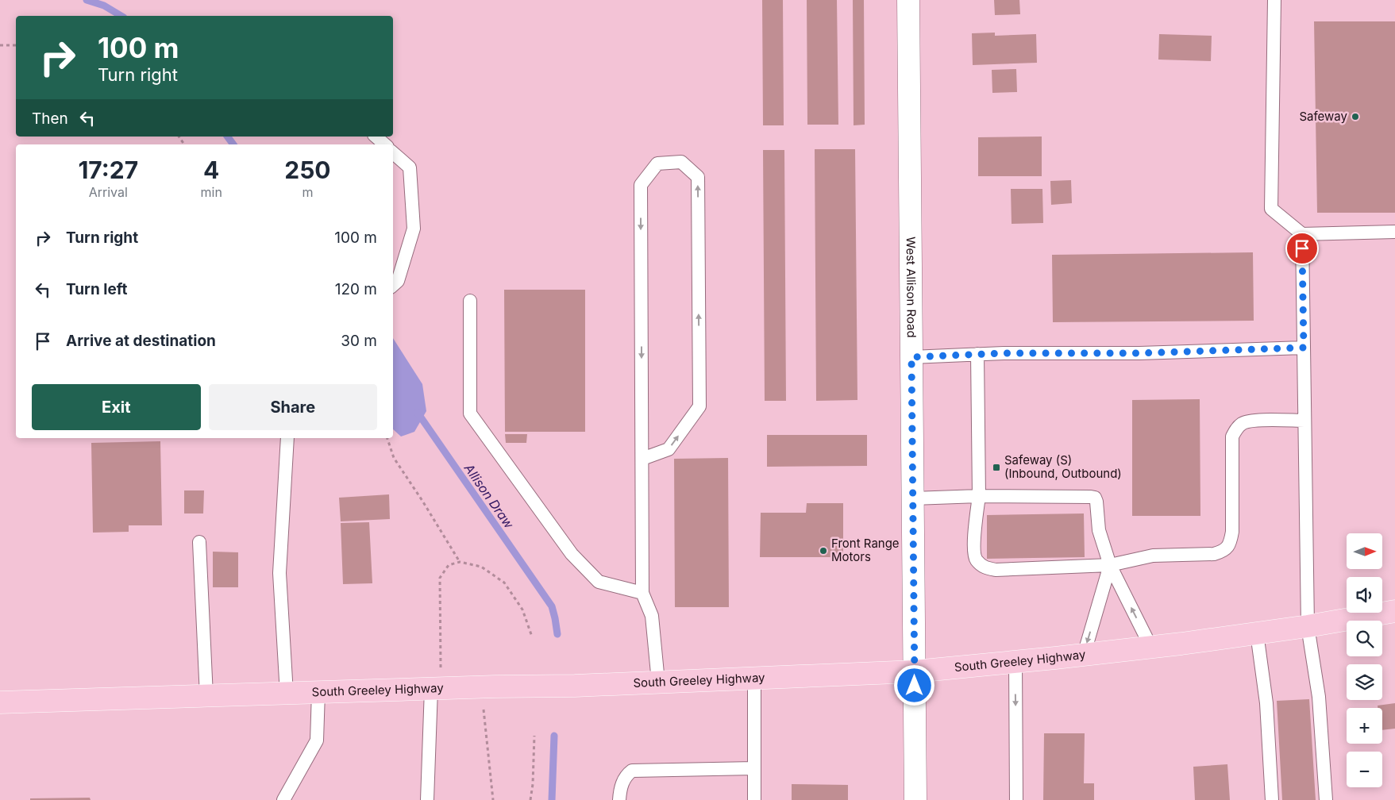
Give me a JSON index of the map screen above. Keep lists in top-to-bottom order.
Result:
{
  "streets": {
    "highway": ["South Greeley Highway"],
    "street": ["West Allison Road"]
  },
  "crossings": [
    ["West Allison Road", "South Greeley Highway"]
  ],
  "water": ["Allison Draw"],
  "places": {
    "other": ["Safeway", "Front Range Motors"],
    "transit": ["Safeway (S) (Inbound, Outbound)"]
  },
  "north": "right",
  "page": {
    "turn": ["100 m", "Turn right"],
    "then": "Then",
    "eta": [
      "17:27",
      "Arrival",
      "4",
      "min",
      "250",
      "m"
    ],
    "list": [
      {
        "name": "Turn right",
        "value": "100 m"
      },
      {
        "name": "Turn left",
        "value": "120 m"
      },
      {
        "name": "Arrive at destination",
        "value": "30 m"
      }
    ],
    "buttons": ["Exit", "Share"],
    "map_buttons": ["+", "−"]
  }
}
